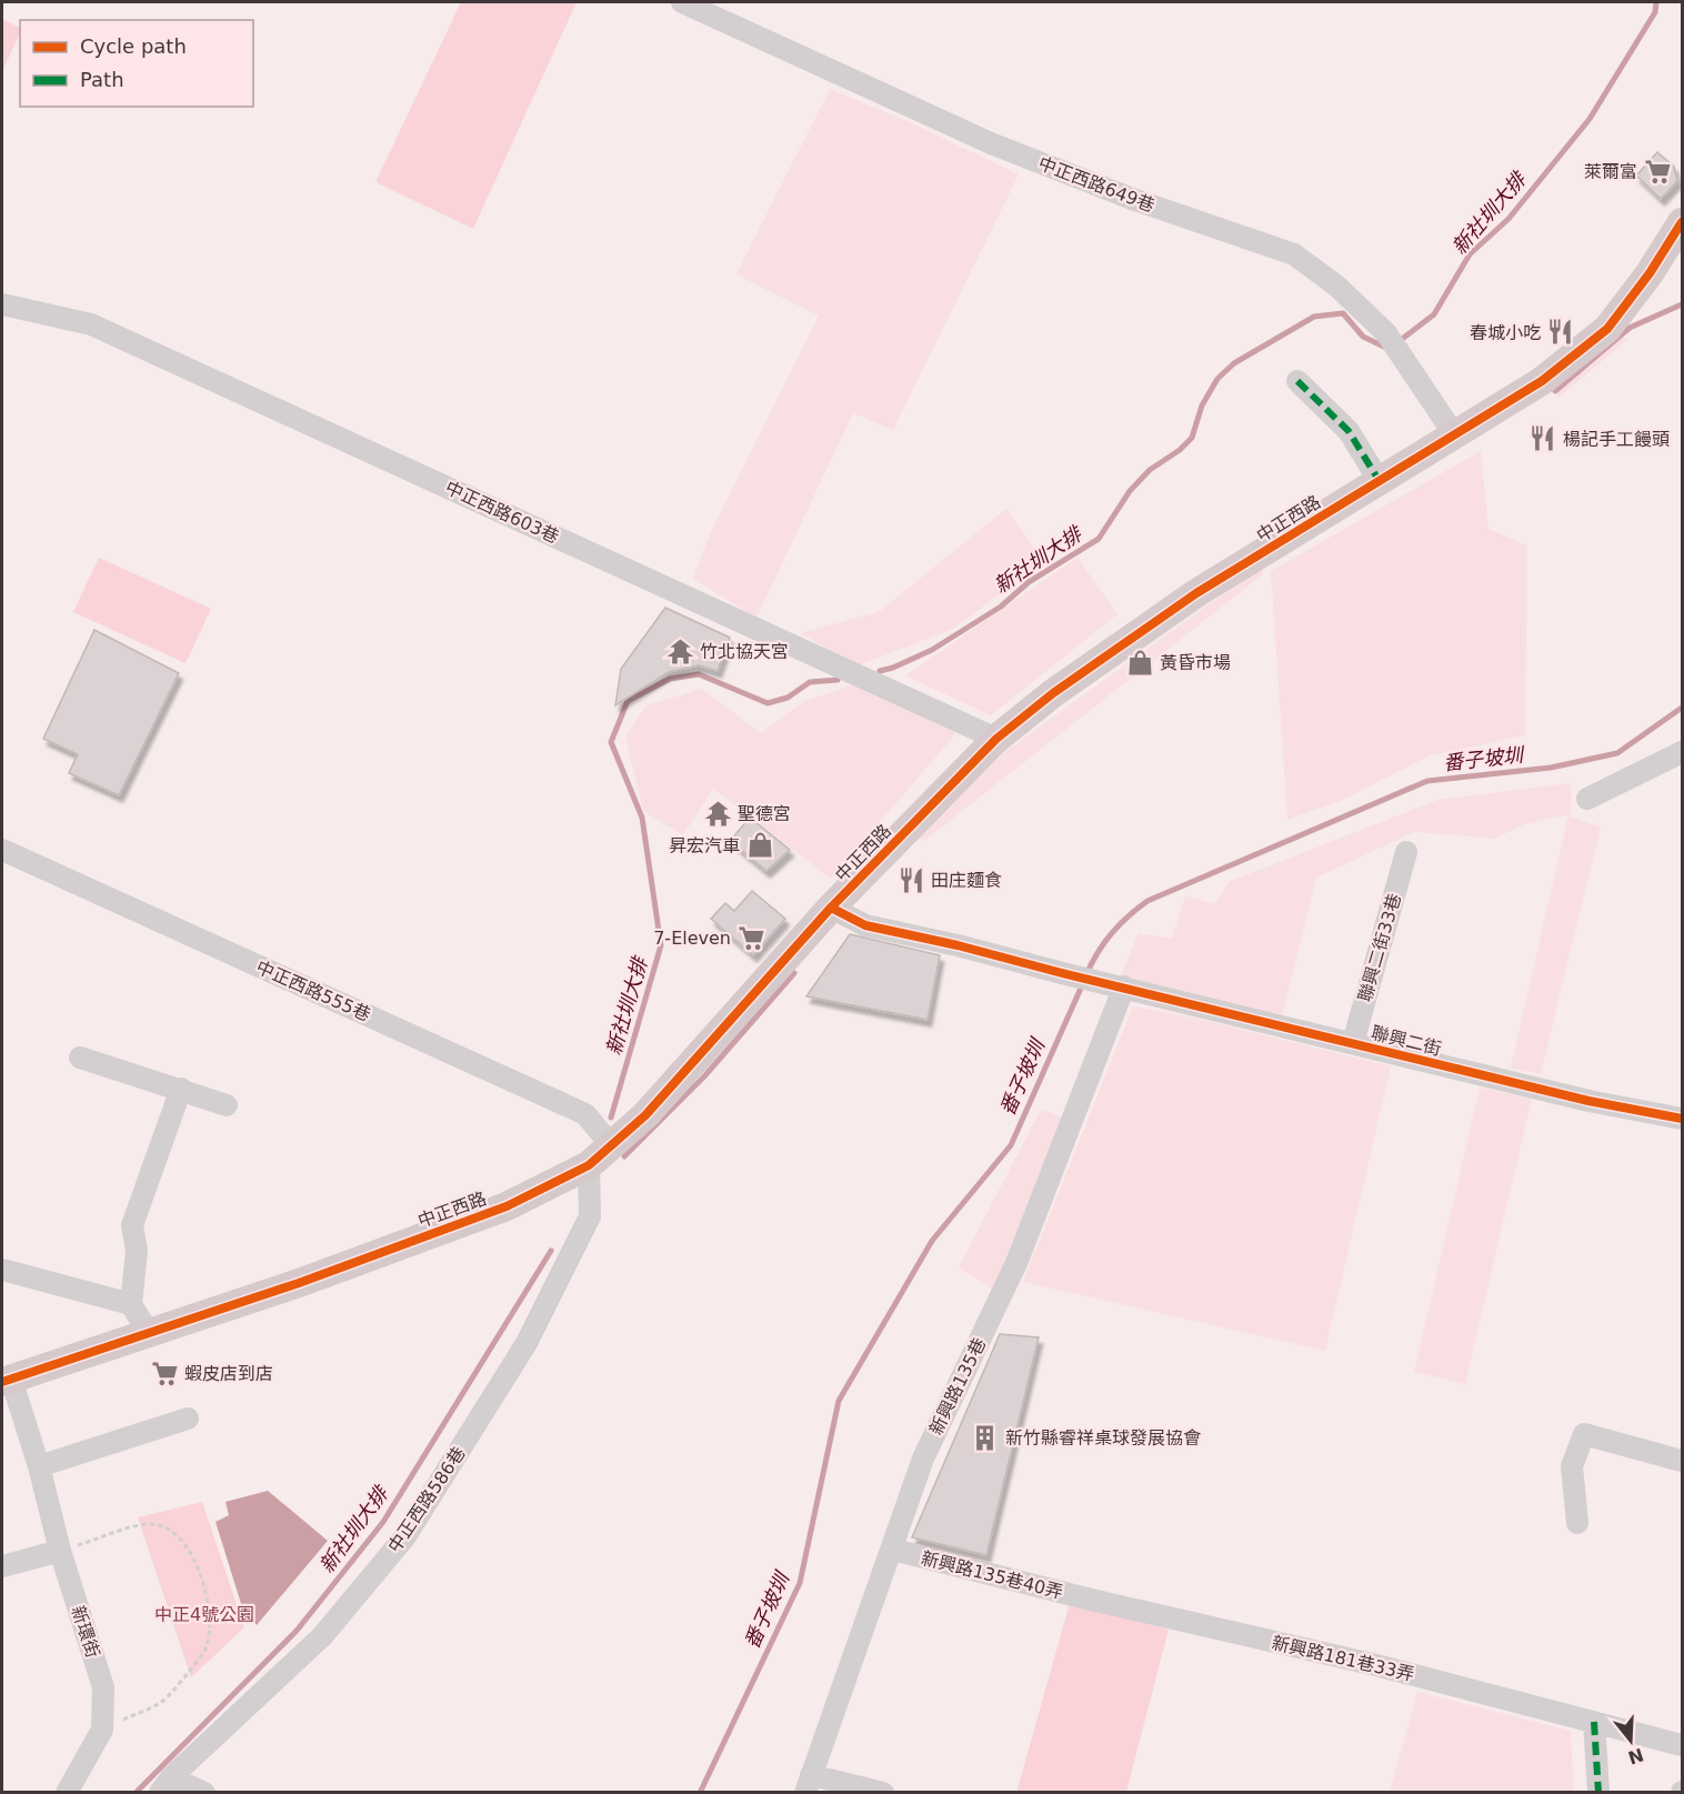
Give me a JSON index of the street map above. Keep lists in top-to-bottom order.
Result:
{
  "streets": {
    "main road": ["中正西路"],
    "street": [
      "中正西路649巷",
      "中正西路603巷",
      "聯興二街33巷",
      "中正西路555巷",
      "聯興二街",
      "新興路135巷",
      "中正西路586巷",
      "新興路135巷40弄",
      "新環街",
      "新興路181巷33弄"
    ]
  },
  "crossings": [
    ["中正西路649巷", "中正西路"],
    ["中正西路603巷", "中正西路"],
    ["中正西路", "中正西路555巷"],
    ["中正西路", "聯興二街"],
    ["中正西路", "中正西路586巷"],
    ["中正西路", "新環街"],
    ["聯興二街33巷", "聯興二街"],
    ["聯興二街", "新興路135巷"],
    ["新興路135巷", "新興路135巷40弄"],
    ["新興路135巷40弄", "新興路181巷33弄"]
  ],
  "water": ["新社圳大排", "番子坡圳"],
  "parks": ["中正4號公園"],
  "places": {
    "supermarket": ["萊爾富", "7-Eleven", "蝦皮店到店"],
    "restaurant": ["春城小吃", "楊記手工饅頭", "田庄麵食"],
    "temple": ["竹北協天宮", "聖德宮"],
    "shop": ["黃昏市場", "昇宏汽車"],
    "building": ["新竹縣睿祥桌球發展協會"]
  },
  "legend": ["Cycle path", "Path"],
  "north": "bottom"
}
